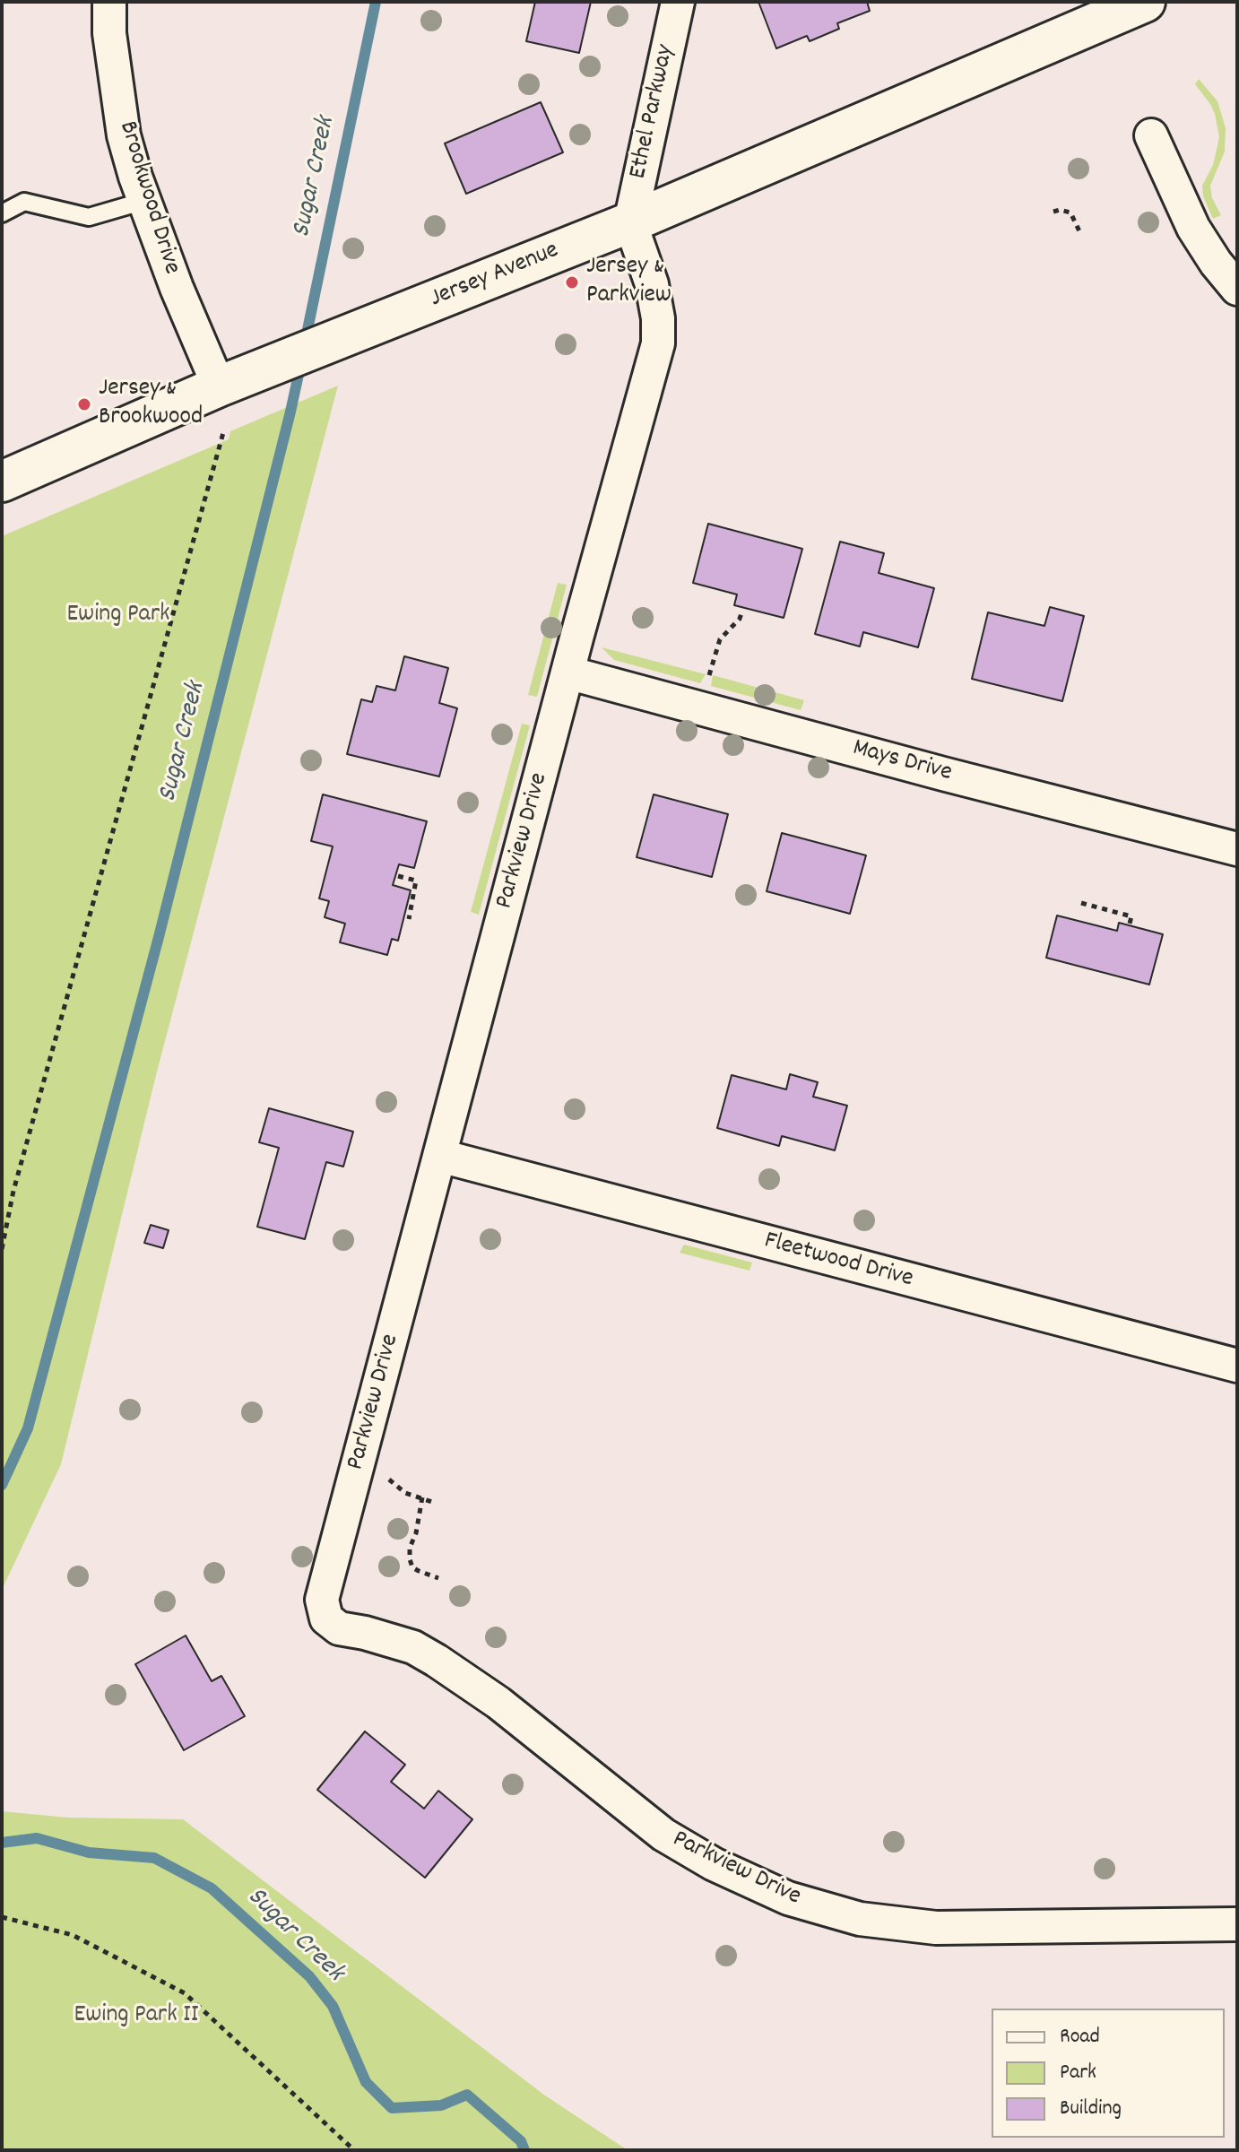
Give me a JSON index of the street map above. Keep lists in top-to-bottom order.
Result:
{
  "streets": {
    "street": [
      "Ethel Parkway",
      "Brookwood Drive",
      "Jersey Avenue",
      "Mays Drive",
      "Parkview Drive",
      "Fleetwood Drive"
    ]
  },
  "crossings": [
    ["Ethel Parkway", "Jersey Avenue"],
    ["Ethel Parkway", "Parkview Drive"],
    ["Brookwood Drive", "Jersey Avenue"],
    ["Jersey Avenue", "Parkview Drive"],
    ["Mays Drive", "Parkview Drive"],
    ["Parkview Drive", "Fleetwood Drive"]
  ],
  "water": ["Sugar Creek"],
  "parks": ["Ewing Park", "Ewing Park II"],
  "places": ["Jersey & Parkview", "Jersey & Brookwood"],
  "legend": ["Road", "Park", "Building"]
}
